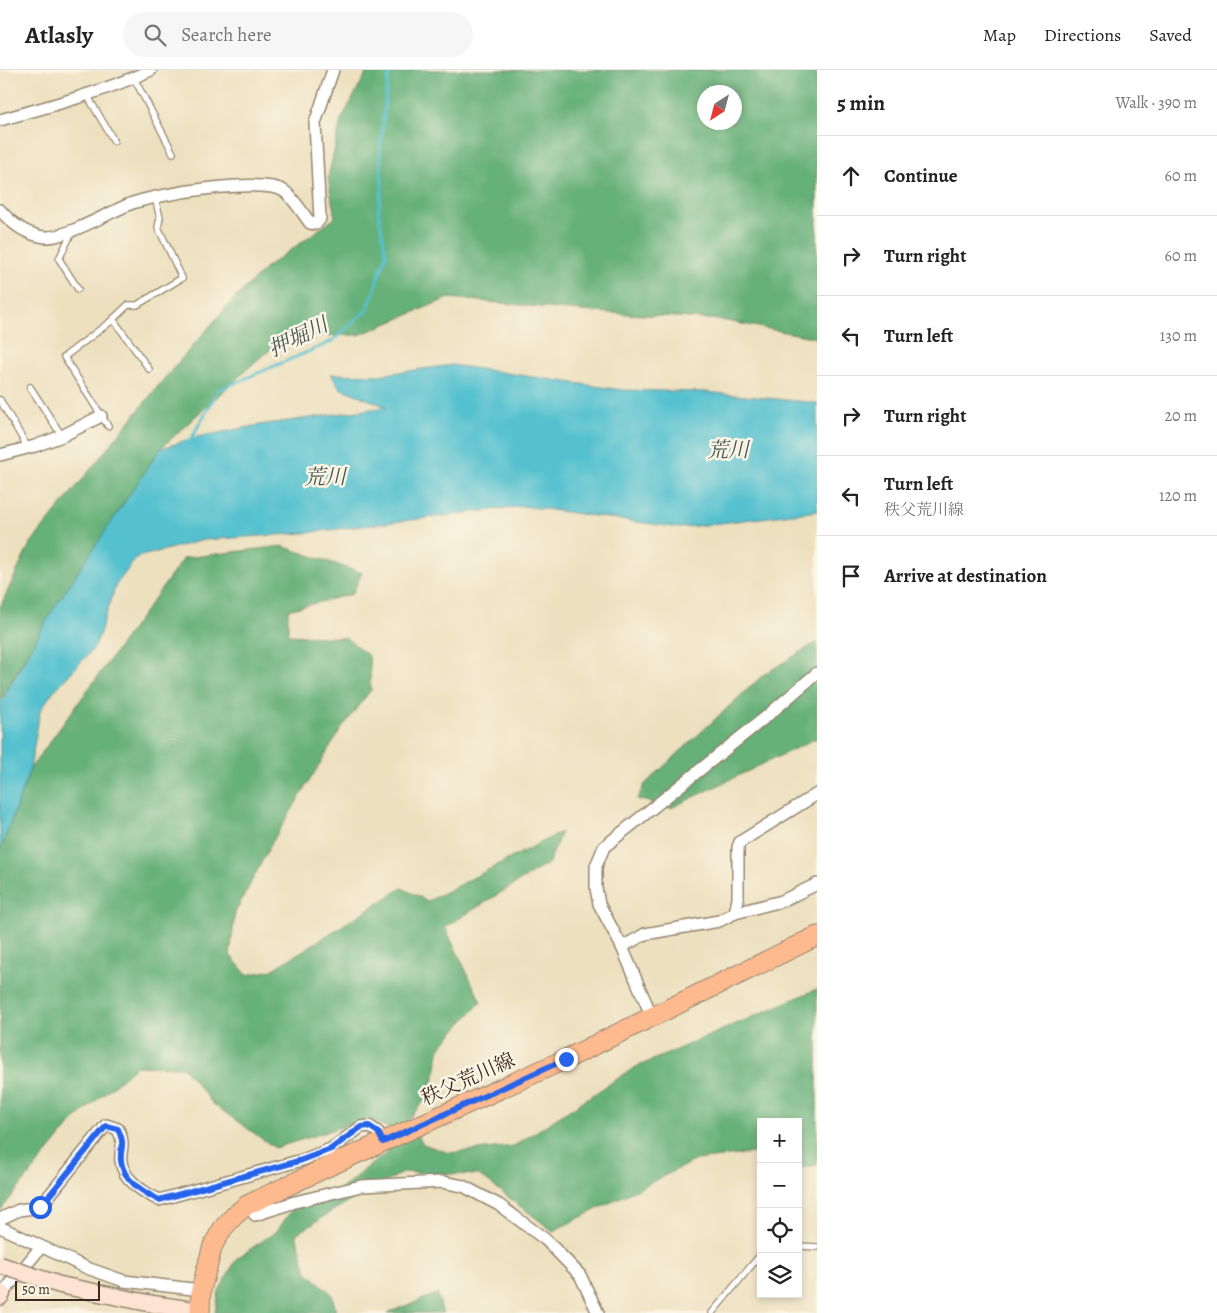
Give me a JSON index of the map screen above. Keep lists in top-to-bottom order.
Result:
{
  "streets": {
    "main road": ["秩父荒川線"]
  },
  "water": ["押堀川", "荒川"],
  "scale_bar": "50 m",
  "north": "bottom left",
  "page": {
    "header": "Atlasly",
    "search": "Search here",
    "nav": ["Map", "Directions", "Saved"],
    "heading": ["5 min", "Walk · 390 m"],
    "list": [
      ["Continue", "60 m"],
      ["Turn right", "60 m"],
      ["Turn left", "130 m"],
      ["Turn right", "20 m"],
      ["Turn left", "秩父荒川線", "120 m"],
      "Arrive at destination"
    ],
    "map_buttons": ["+", "−"],
    "scale": "50 m"
  }
}
